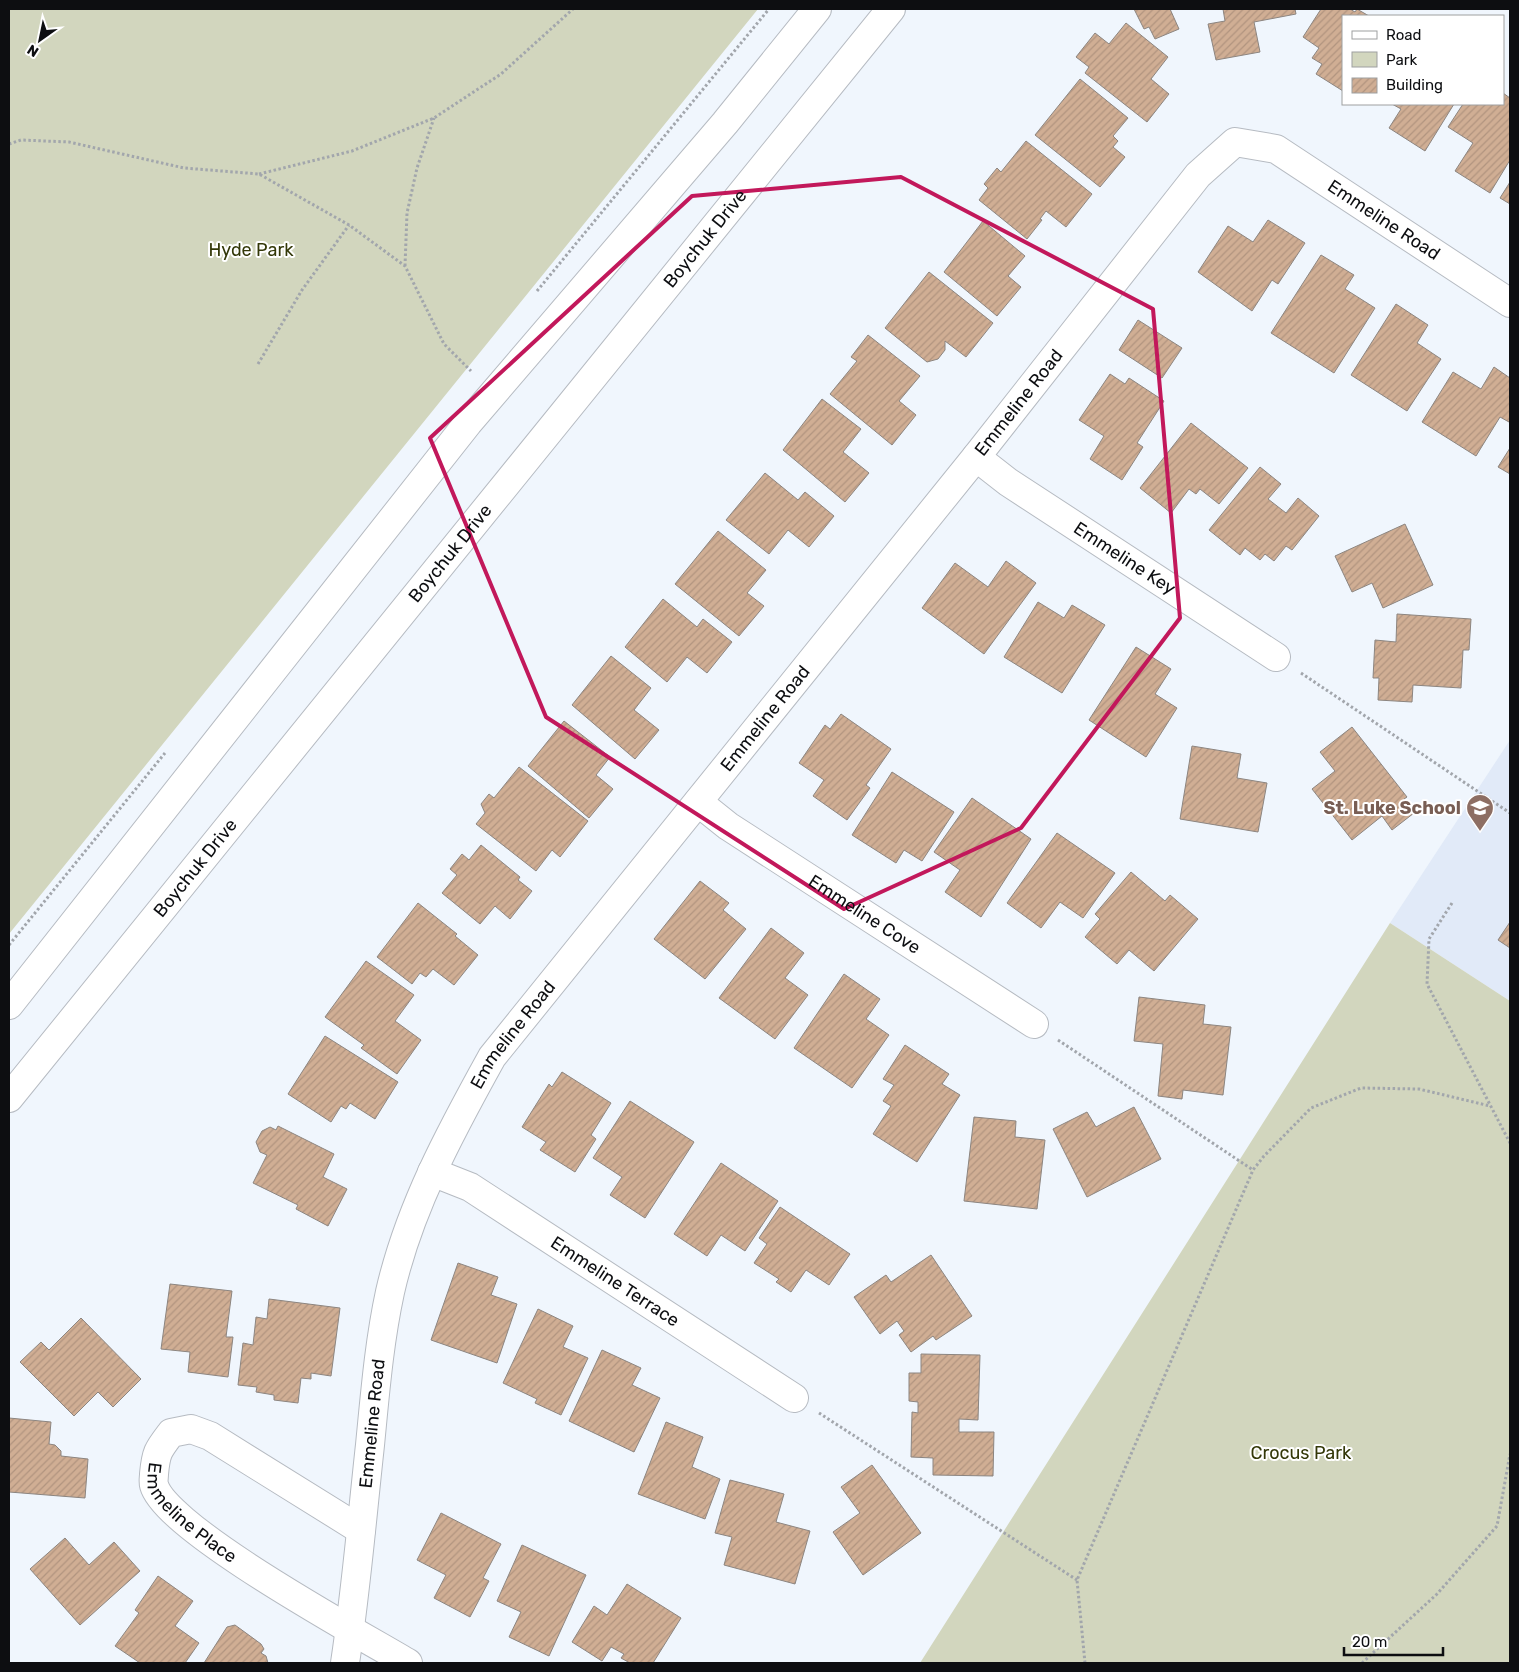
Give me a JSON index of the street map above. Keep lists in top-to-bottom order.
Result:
{
  "streets": {
    "street": [
      "Emmeline Road",
      "Boychuk Drive",
      "Emmeline Key",
      "Emmeline Cove",
      "Emmeline Terrace",
      "Emmeline Place"
    ]
  },
  "crossings": [
    ["Emmeline Road", "Emmeline Key"],
    ["Emmeline Road", "Emmeline Cove"],
    ["Emmeline Road", "Emmeline Terrace"],
    ["Emmeline Road", "Emmeline Place"]
  ],
  "parks": ["Hyde Park", "Crocus Park"],
  "places": {
    "school or university": ["St. Luke School"]
  },
  "legend": ["Road", "Park", "Building"],
  "scale_bar": "20 m",
  "north": "bottom left"
}
